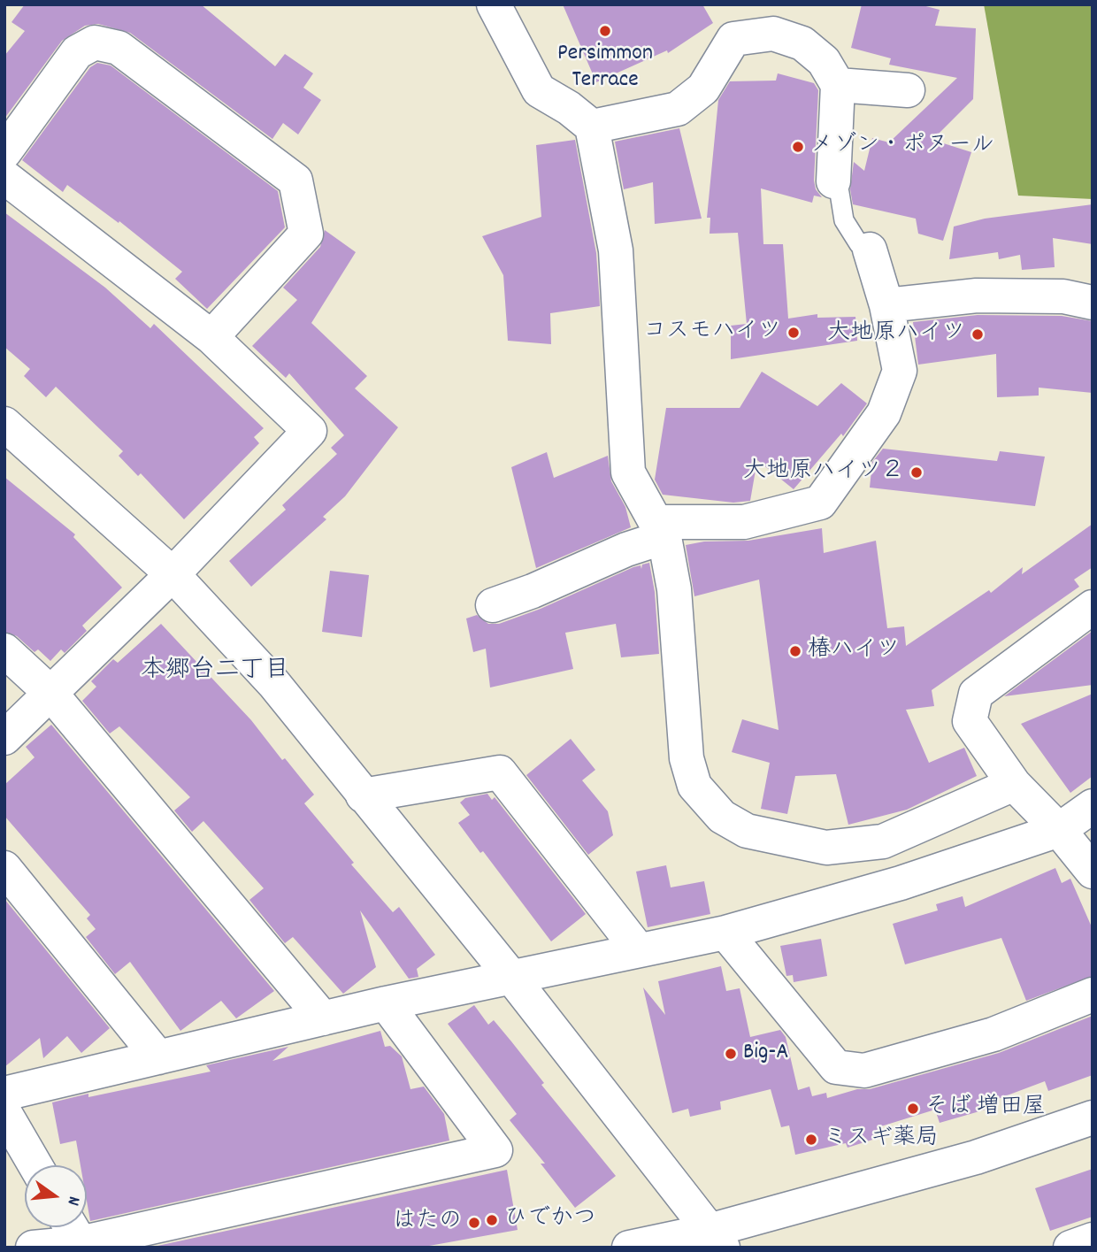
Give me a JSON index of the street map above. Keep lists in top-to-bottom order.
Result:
{
  "districts": ["本郷台二丁目"],
  "places": [
    "Persimmon Terrace",
    "メゾン・ポヌール",
    "コスモハイツ",
    "大地原ハイツ",
    "大地原ハイツ２",
    "椿ハイツ",
    "Big-A",
    "そば 増田屋",
    "ミスギ薬局",
    "ひでかつ",
    "はたの"
  ],
  "north": "right"
}
